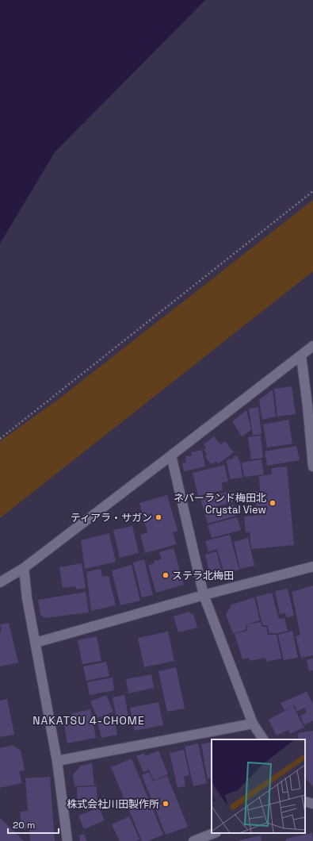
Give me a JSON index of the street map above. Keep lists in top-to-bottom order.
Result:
{
  "districts": ["NAKATSU 4-CHOME"],
  "places": [
    "ネバーランド梅田北 Crystal View",
    "ティアラ・サガン",
    "ステラ北梅田",
    "株式会社川田製作所"
  ],
  "scale_bar": "20 m"
}
